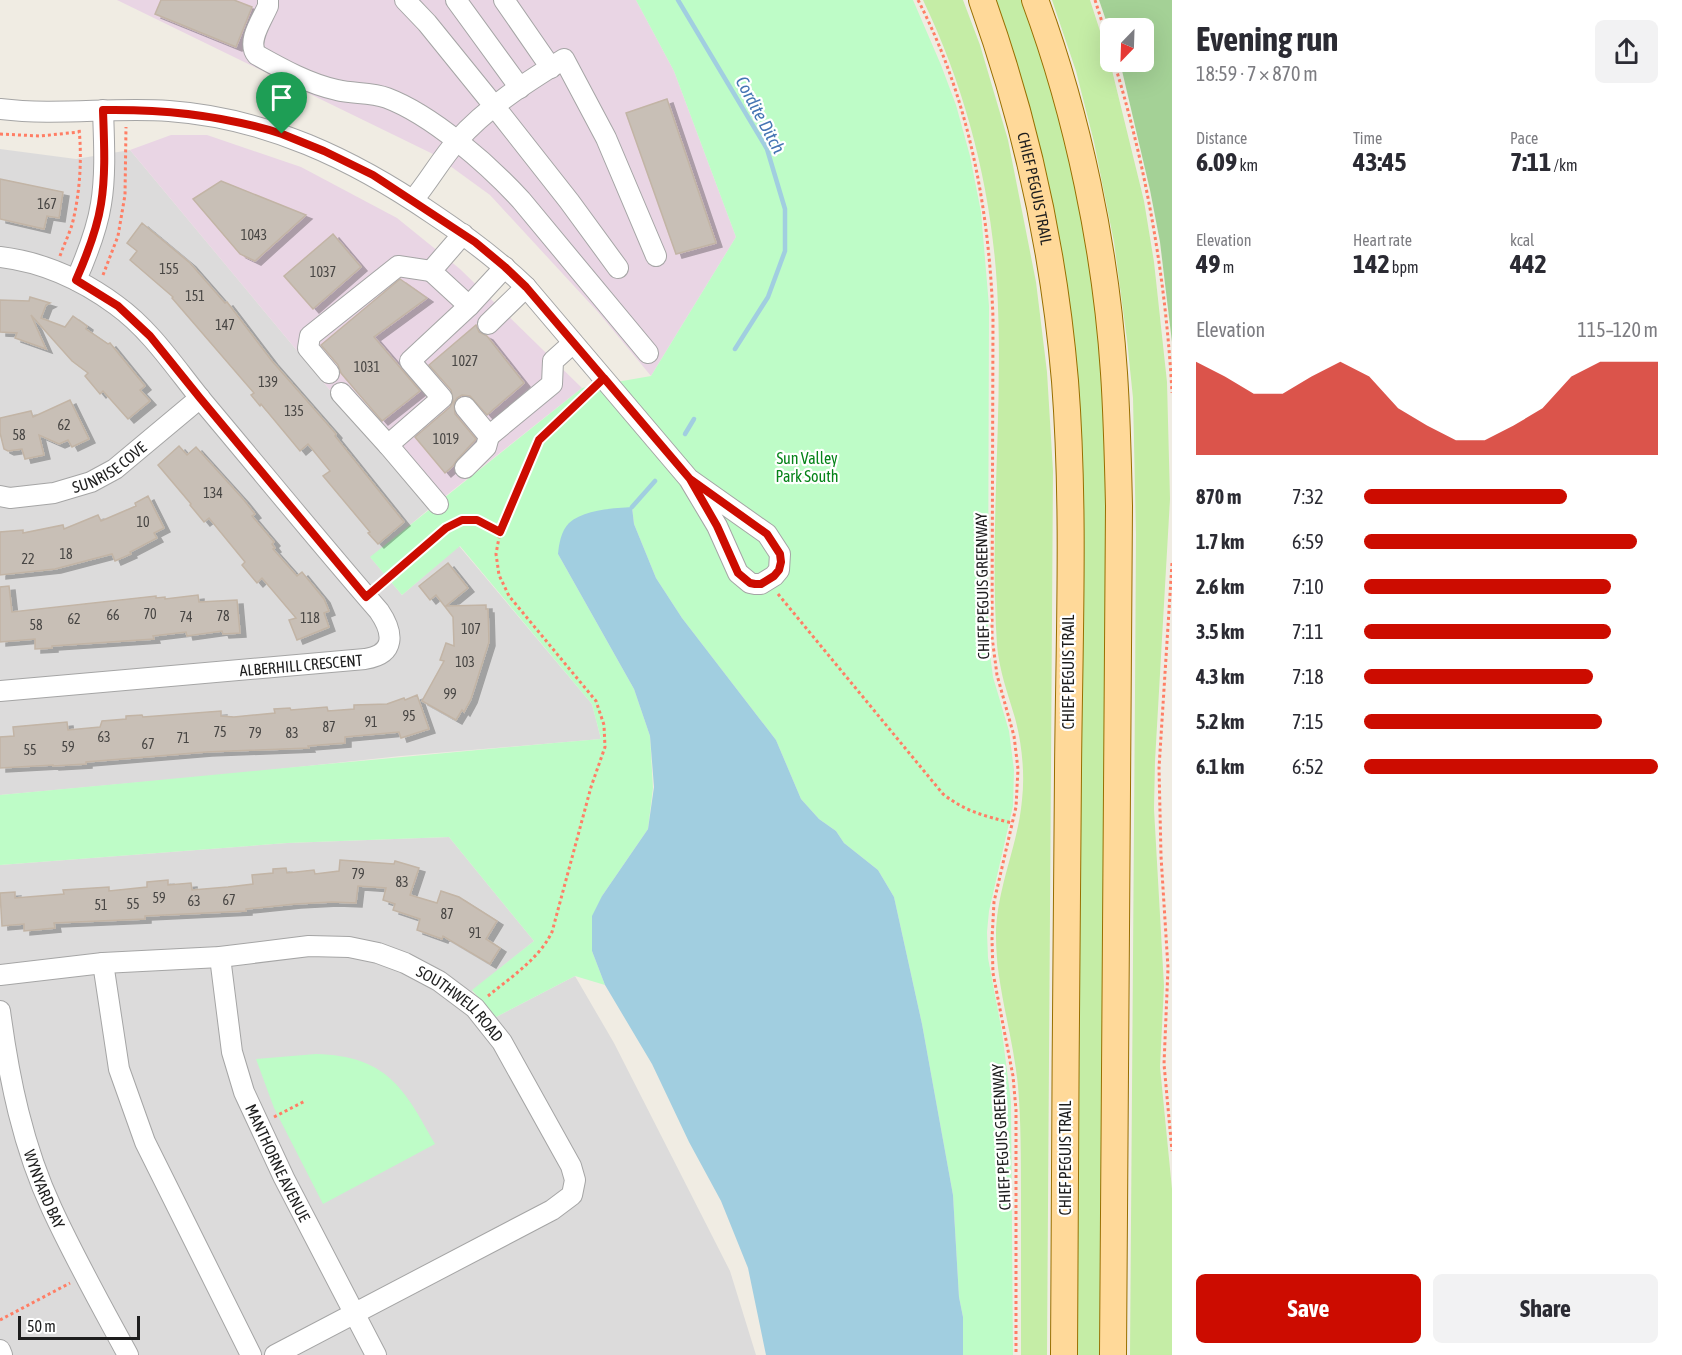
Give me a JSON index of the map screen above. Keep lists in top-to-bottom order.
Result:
{
  "streets": {
    "main road": ["CHIEF PEGUIS TRAIL"],
    "street": [
      "SUNRISE COVE",
      "ALBERHILL CRESCENT",
      "SOUTHWELL ROAD",
      "MANTHORNE AVENUE",
      "WYNYARD BAY"
    ],
    "path": ["CHIEF PEGUIS GREENWAY"]
  },
  "crossings": [
    ["SUNRISE COVE", "ALBERHILL CRESCENT"],
    ["SOUTHWELL ROAD", "MANTHORNE AVENUE"]
  ],
  "water": ["Cordite Ditch"],
  "parks": ["Sun Valley Park South"],
  "house_numbers": [
    "167",
    "1043",
    "155",
    "1037",
    "151",
    "147",
    "1027",
    "1031",
    "139",
    "135",
    "62",
    "58",
    "1019",
    "134",
    "10",
    "18",
    "22",
    "70",
    "66",
    "78",
    "74",
    "118",
    "62",
    "58",
    "107",
    "103",
    "99",
    "95",
    "91",
    "87",
    "75",
    "79",
    "83",
    "63",
    "71",
    "67",
    "59",
    "55",
    "79",
    "83",
    "59",
    "67",
    "63",
    "55",
    "51",
    "87",
    "91"
  ],
  "scale_bar": "50 m",
  "north": "bottom left",
  "page": {
    "heading": ["Evening run", "18:59 · 7 × 870 m"],
    "stats": [
      ["Distance", "6.09 km"],
      ["Time", "43:45"],
      ["Pace", "7:11 /km"],
      ["Elevation", "49 m"],
      ["Heart rate", "142 bpm"],
      ["kcal", "442"]
    ],
    "chart": ["Elevation", "115–120 m"],
    "list": [
      {
        "name": "870 m",
        "note": "7:32"
      },
      {
        "name": "1.7 km",
        "note": "6:59"
      },
      {
        "name": "2.6 km",
        "note": "7:10"
      },
      {
        "name": "3.5 km",
        "note": "7:11"
      },
      {
        "name": "4.3 km",
        "note": "7:18"
      },
      {
        "name": "5.2 km",
        "note": "7:15"
      },
      {
        "name": "6.1 km",
        "note": "6:52"
      }
    ],
    "buttons": ["Save", "Share"],
    "scale": "50 m"
  }
}
